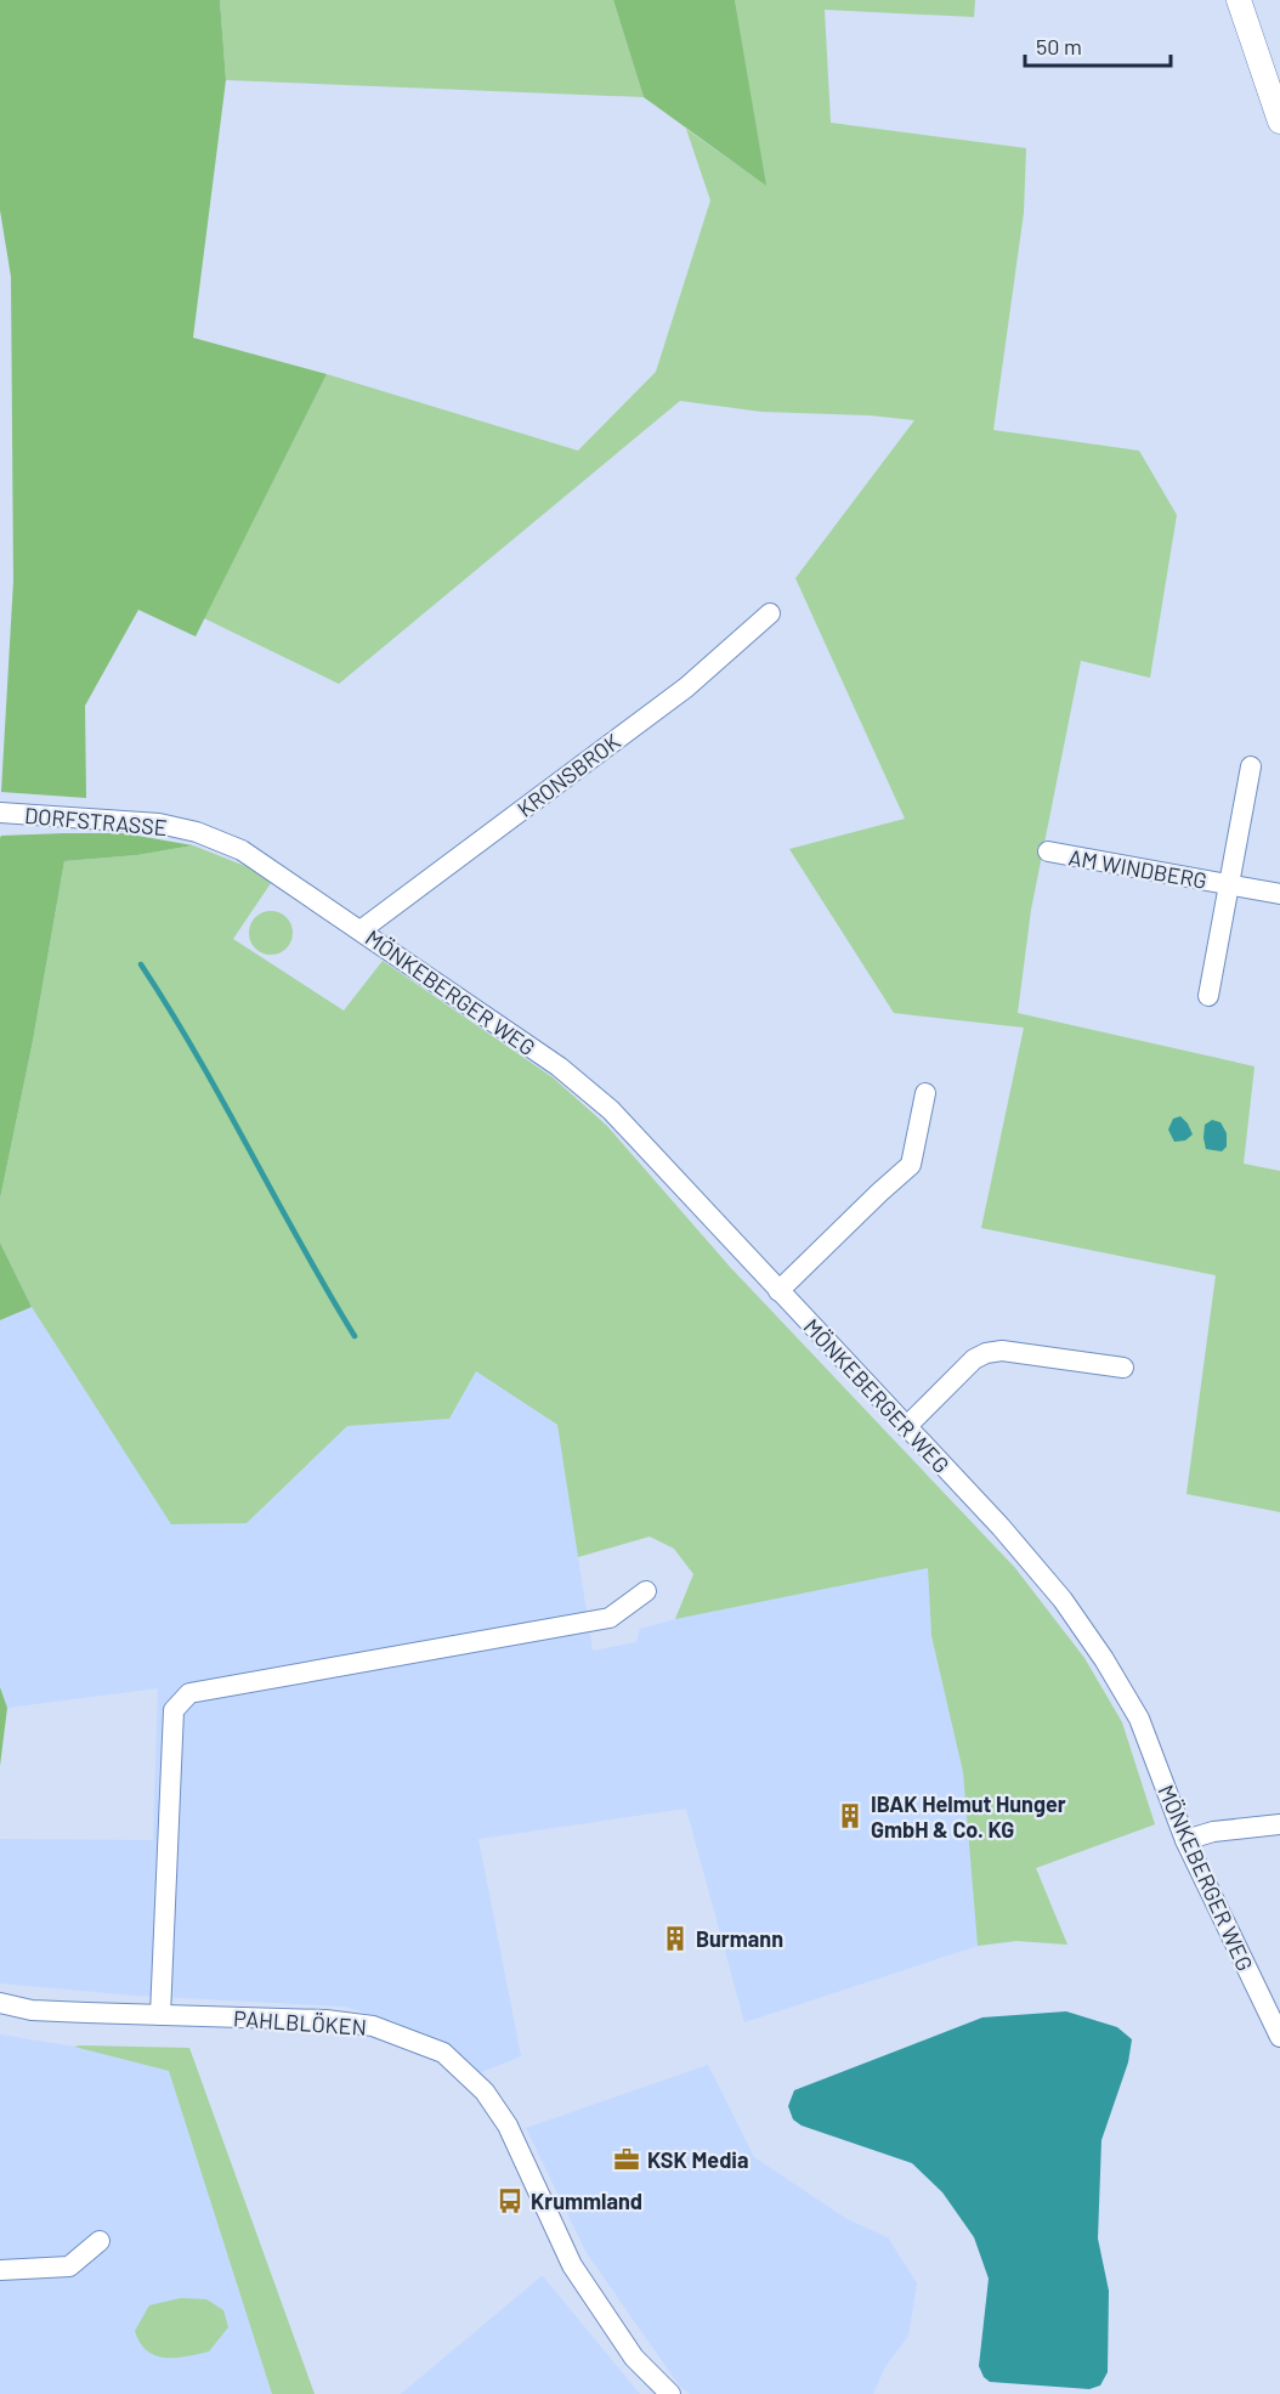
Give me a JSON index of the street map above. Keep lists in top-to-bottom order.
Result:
{
  "streets": {
    "street": [
      "KRONSBROK",
      "DORFSTRASSE",
      "AM WINDBERG",
      "MÖNKEBERGER WEG",
      "PAHLBLÖKEN"
    ]
  },
  "crossings": [
    ["KRONSBROK", "MÖNKEBERGER WEG"],
    ["DORFSTRASSE", "MÖNKEBERGER WEG"]
  ],
  "places": {
    "building": ["IBAK Helmut Hunger GmbH & Co. KG", "Burmann"],
    "office": ["KSK Media"],
    "bus stop": ["Krummland"]
  },
  "scale_bar": "50 m"
}
